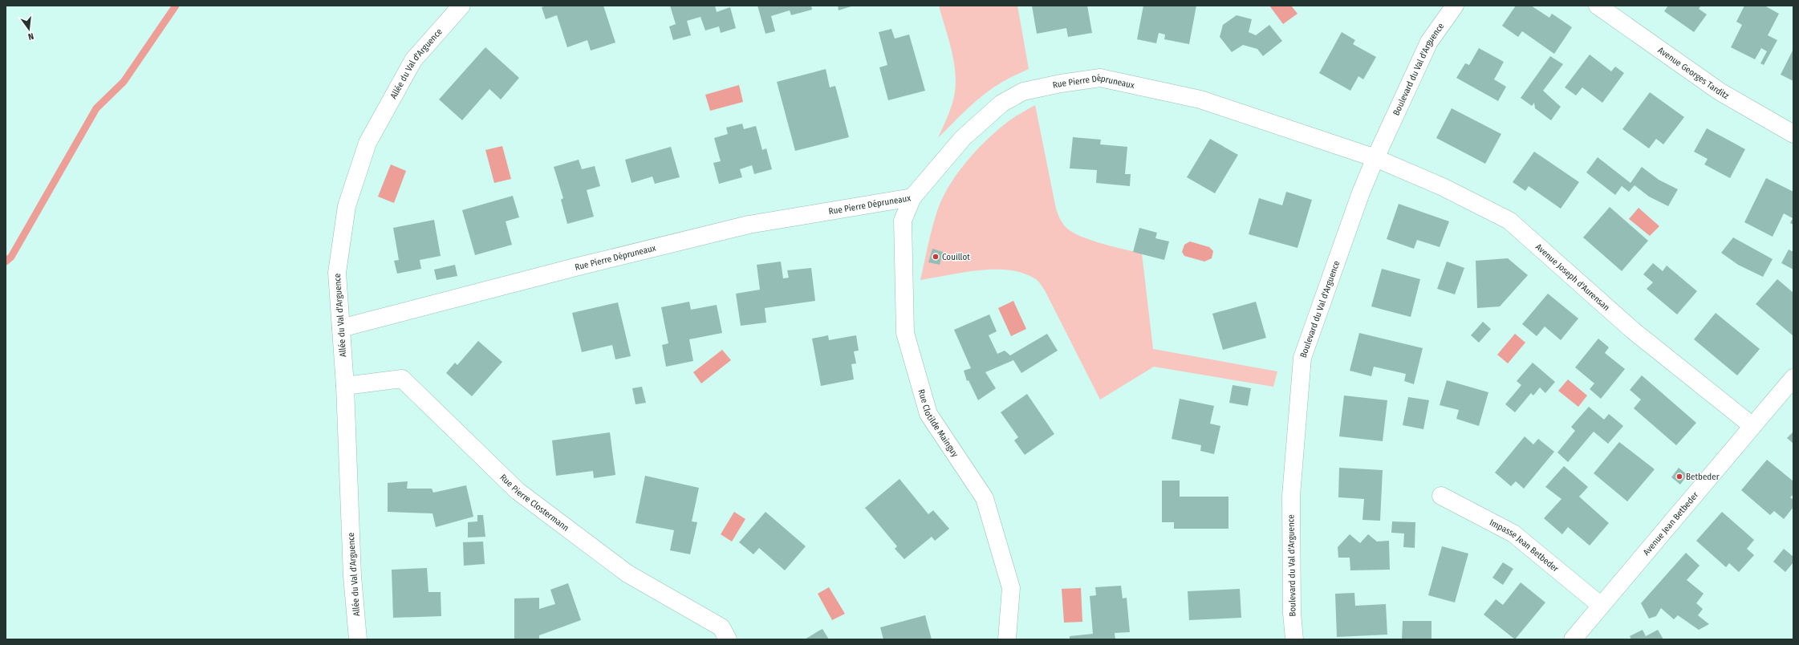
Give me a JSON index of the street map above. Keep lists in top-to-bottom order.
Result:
{
  "streets": {
    "street": [
      "Allée du Val d'Arguence",
      "Boulevard du Val d'Arguence",
      "Avenue Georges Tarditz",
      "Rue Pierre Dépruneaux",
      "Avenue Joseph d'Aurensan",
      "Rue Clotilde Mainguy",
      "Rue Pierre Clostermann",
      "Avenue Jean Betbeder",
      "Impasse Jean Betbeder"
    ]
  },
  "crossings": [
    ["Allée du Val d'Arguence", "Rue Pierre Dépruneaux"],
    ["Allée du Val d'Arguence", "Rue Pierre Clostermann"],
    ["Boulevard du Val d'Arguence", "Rue Pierre Dépruneaux"],
    ["Boulevard du Val d'Arguence", "Avenue Joseph d'Aurensan"],
    ["Rue Pierre Dépruneaux", "Avenue Joseph d'Aurensan"],
    ["Rue Pierre Dépruneaux", "Rue Clotilde Mainguy"],
    ["Avenue Joseph d'Aurensan", "Avenue Jean Betbeder"],
    ["Avenue Jean Betbeder", "Impasse Jean Betbeder"]
  ],
  "places": ["Couillot", "Betbeder"],
  "north": "bottom"
}
